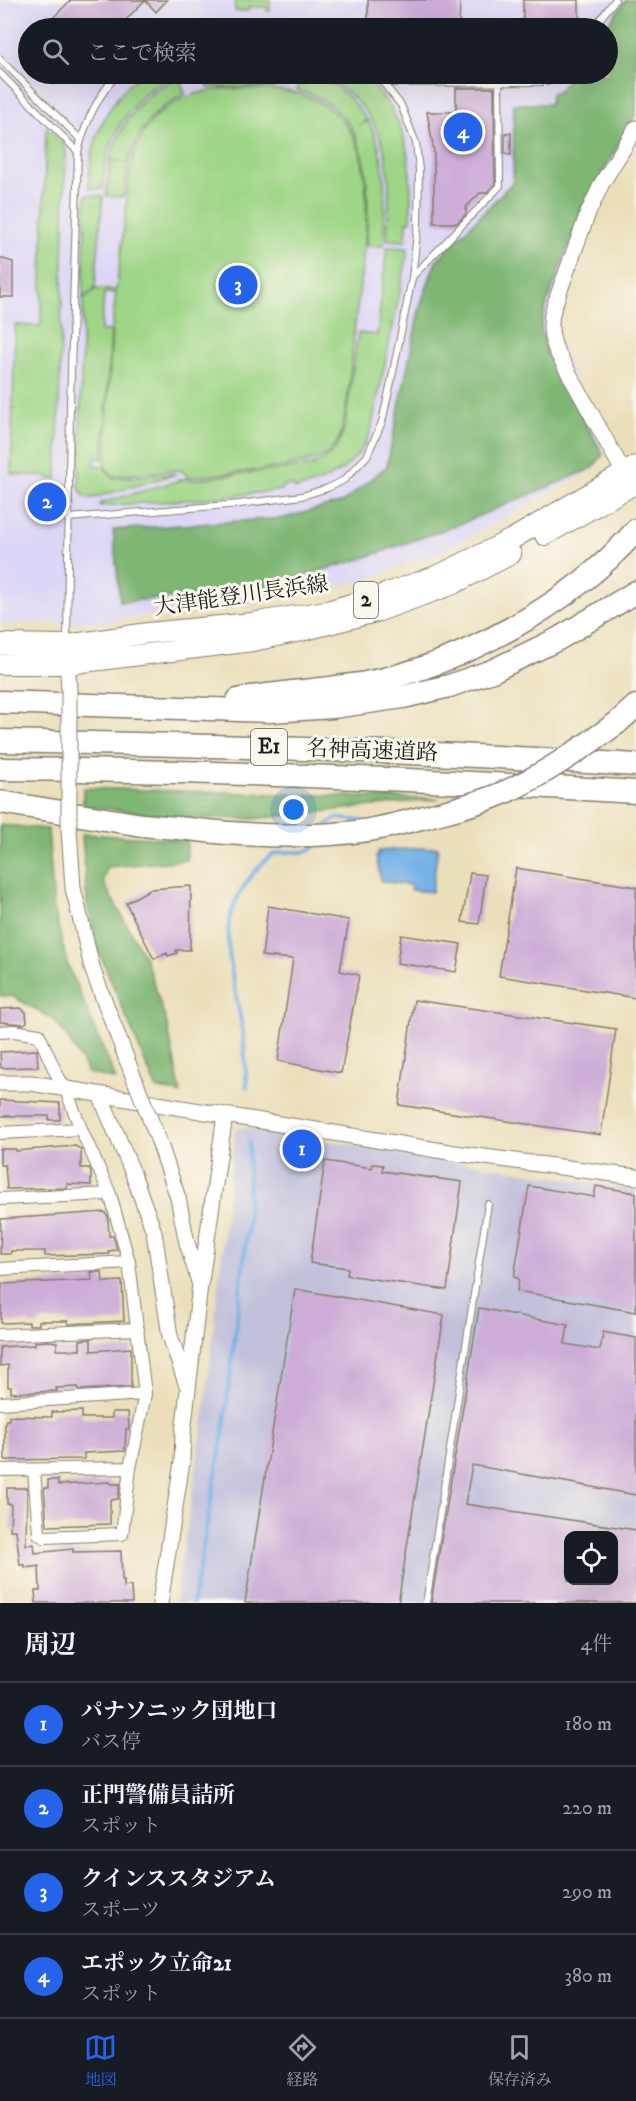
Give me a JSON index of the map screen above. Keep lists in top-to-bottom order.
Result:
{
  "streets": {
    "highway": ["E1", "名神高速道路"],
    "main road": ["大津能登川長浜線", "2"]
  },
  "page": {
    "search": "ここで検索",
    "pins": [
      "4",
      "3",
      "2",
      "1"
    ],
    "heading": ["周辺", "4件"],
    "list": [
      {
        "mark": "1",
        "name": "パナソニック団地口",
        "note": "バス停",
        "value": "180 m"
      },
      {
        "mark": "2",
        "name": "正門警備員詰所",
        "note": "スポット",
        "value": "220 m"
      },
      {
        "mark": "3",
        "name": "クインススタジアム",
        "note": "スポーツ",
        "value": "290 m"
      },
      {
        "mark": "4",
        "name": "エポック立命21",
        "note": "スポット",
        "value": "380 m"
      }
    ],
    "nav": ["地図", "経路", "保存済み"]
  }
}
